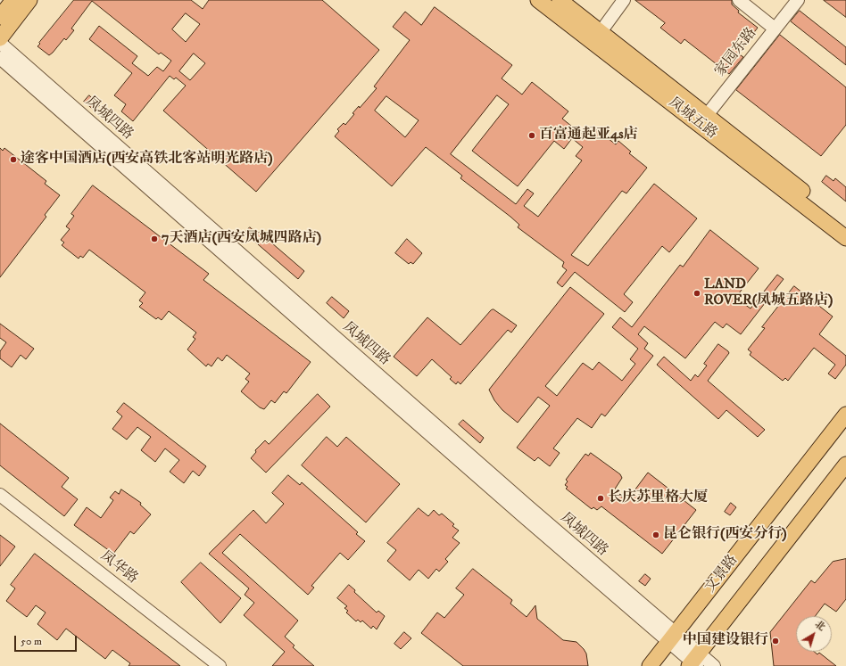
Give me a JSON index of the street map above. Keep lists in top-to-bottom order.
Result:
{
  "streets": {
    "main road": ["凤城五路", "文景路"],
    "street": ["家园东路", "凤城四路", "凤华路"]
  },
  "crossings": [
    ["家园东路", "凤城五路"],
    ["凤城四路", "文景路"]
  ],
  "places": [
    "百富通起亚4s店",
    "途客中国酒店(西安高铁北客站明光路店)",
    "7天酒店(西安凤城四路店)",
    "LAND ROVER(凤城五路店)",
    "长庆苏里格大厦",
    "昆仑银行(西安分行)",
    "中国建设银行"
  ],
  "scale_bar": "50 m",
  "north": "top right"
}
